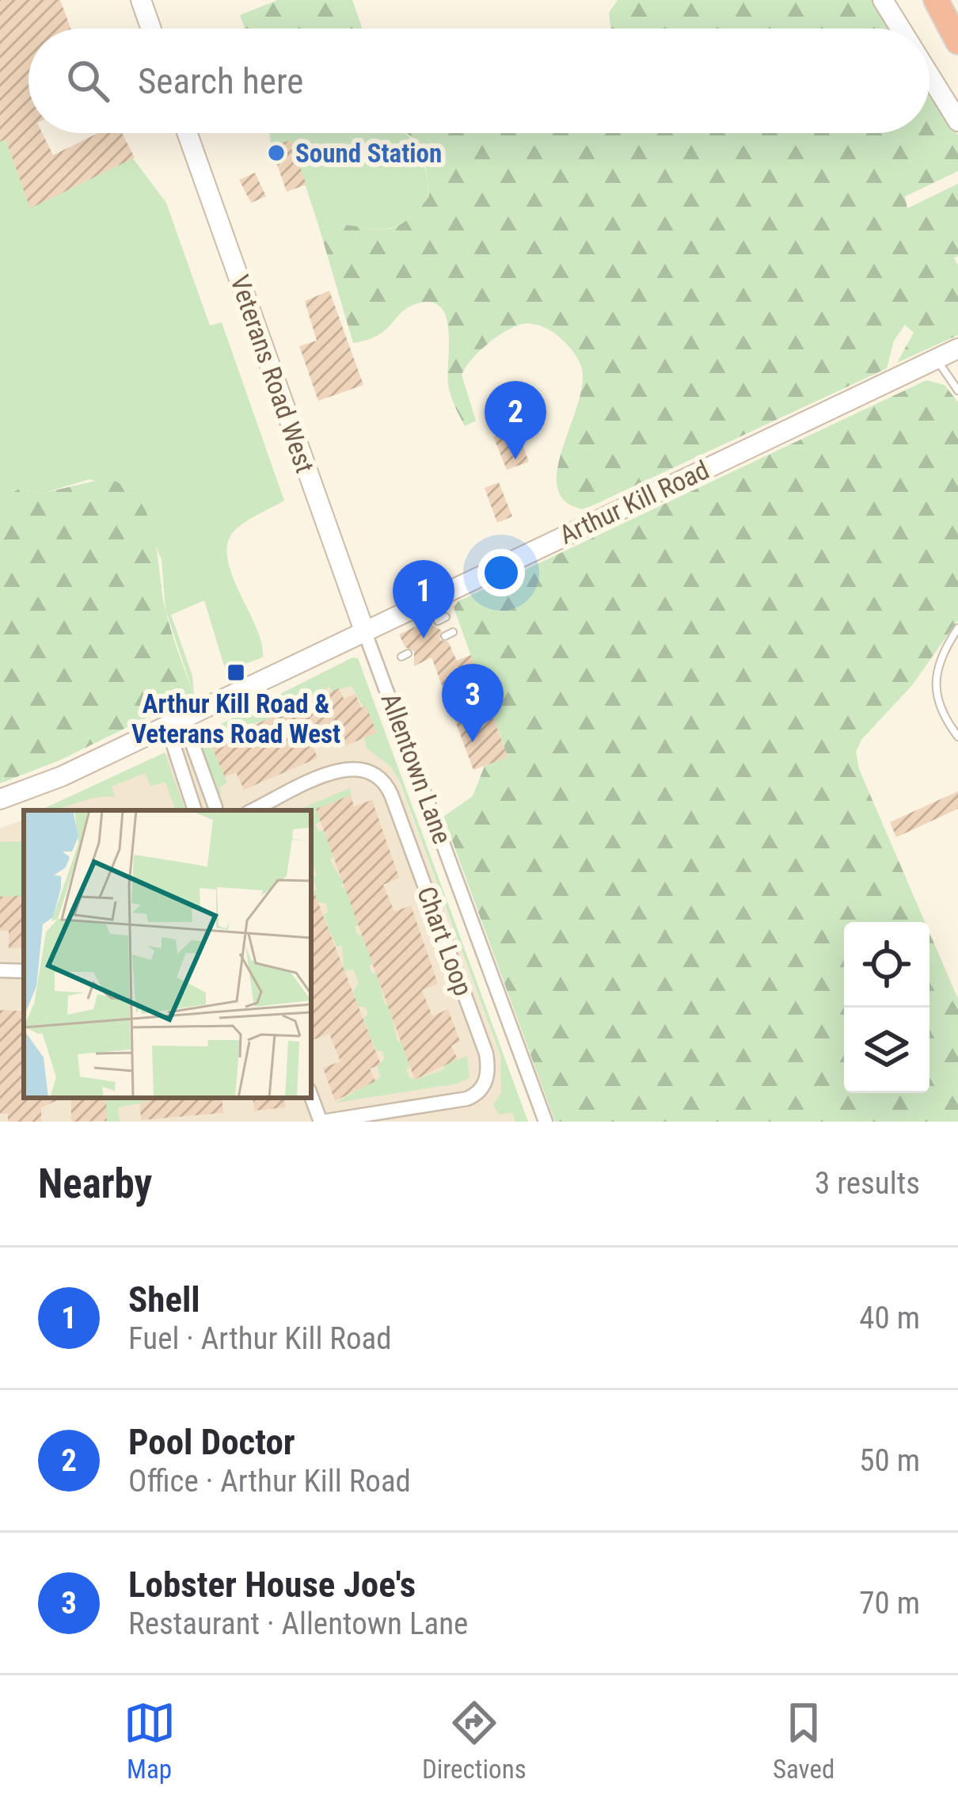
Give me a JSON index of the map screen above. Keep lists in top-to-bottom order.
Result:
{
  "streets": {
    "street": [
      "Veterans Road West",
      "Arthur Kill Road",
      "Allentown Lane",
      "Chart Loop"
    ]
  },
  "crossings": [
    ["Veterans Road West", "Arthur Kill Road"],
    ["Veterans Road West", "Allentown Lane"],
    ["Arthur Kill Road", "Allentown Lane"]
  ],
  "places": {
    "other": ["Sound Station"],
    "transit": ["Arthur Kill Road & Veterans Road West"]
  },
  "page": {
    "search": "Search here",
    "pins": ["2", "1", "3"],
    "heading": ["Nearby", "3 results"],
    "list": [
      {
        "mark": "1",
        "name": "Shell",
        "note": "Fuel · Arthur Kill Road",
        "value": "40 m"
      },
      {
        "mark": "2",
        "name": "Pool Doctor",
        "note": "Office · Arthur Kill Road",
        "value": "50 m"
      },
      {
        "mark": "3",
        "name": "Lobster House Joe's",
        "note": "Restaurant · Allentown Lane",
        "value": "70 m"
      }
    ],
    "nav": ["Map", "Directions", "Saved"]
  }
}
